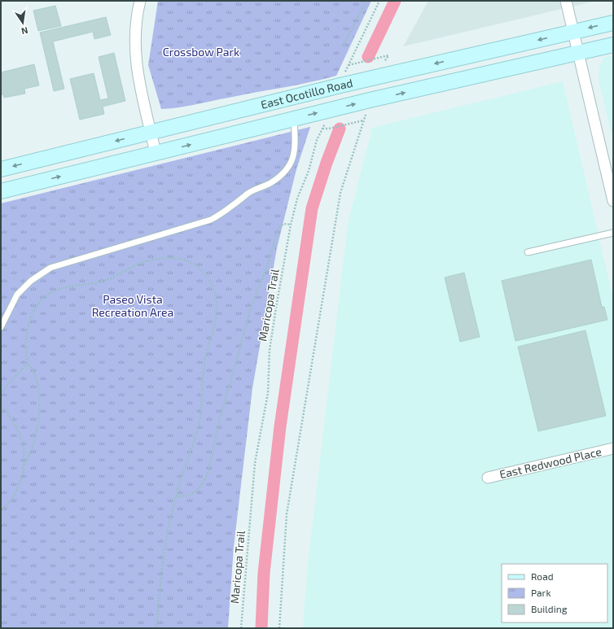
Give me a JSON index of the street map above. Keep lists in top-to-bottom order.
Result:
{
  "streets": {
    "main road": ["East Ocotillo Road"],
    "street": ["East Redwood Place"],
    "path": ["Maricopa Trail"]
  },
  "crossings": [
    ["East Ocotillo Road", "Maricopa Trail"]
  ],
  "parks": ["Crossbow Park", "Paseo Vista Recreation Area"],
  "legend": ["Road", "Park", "Building"],
  "north": "bottom"
}
